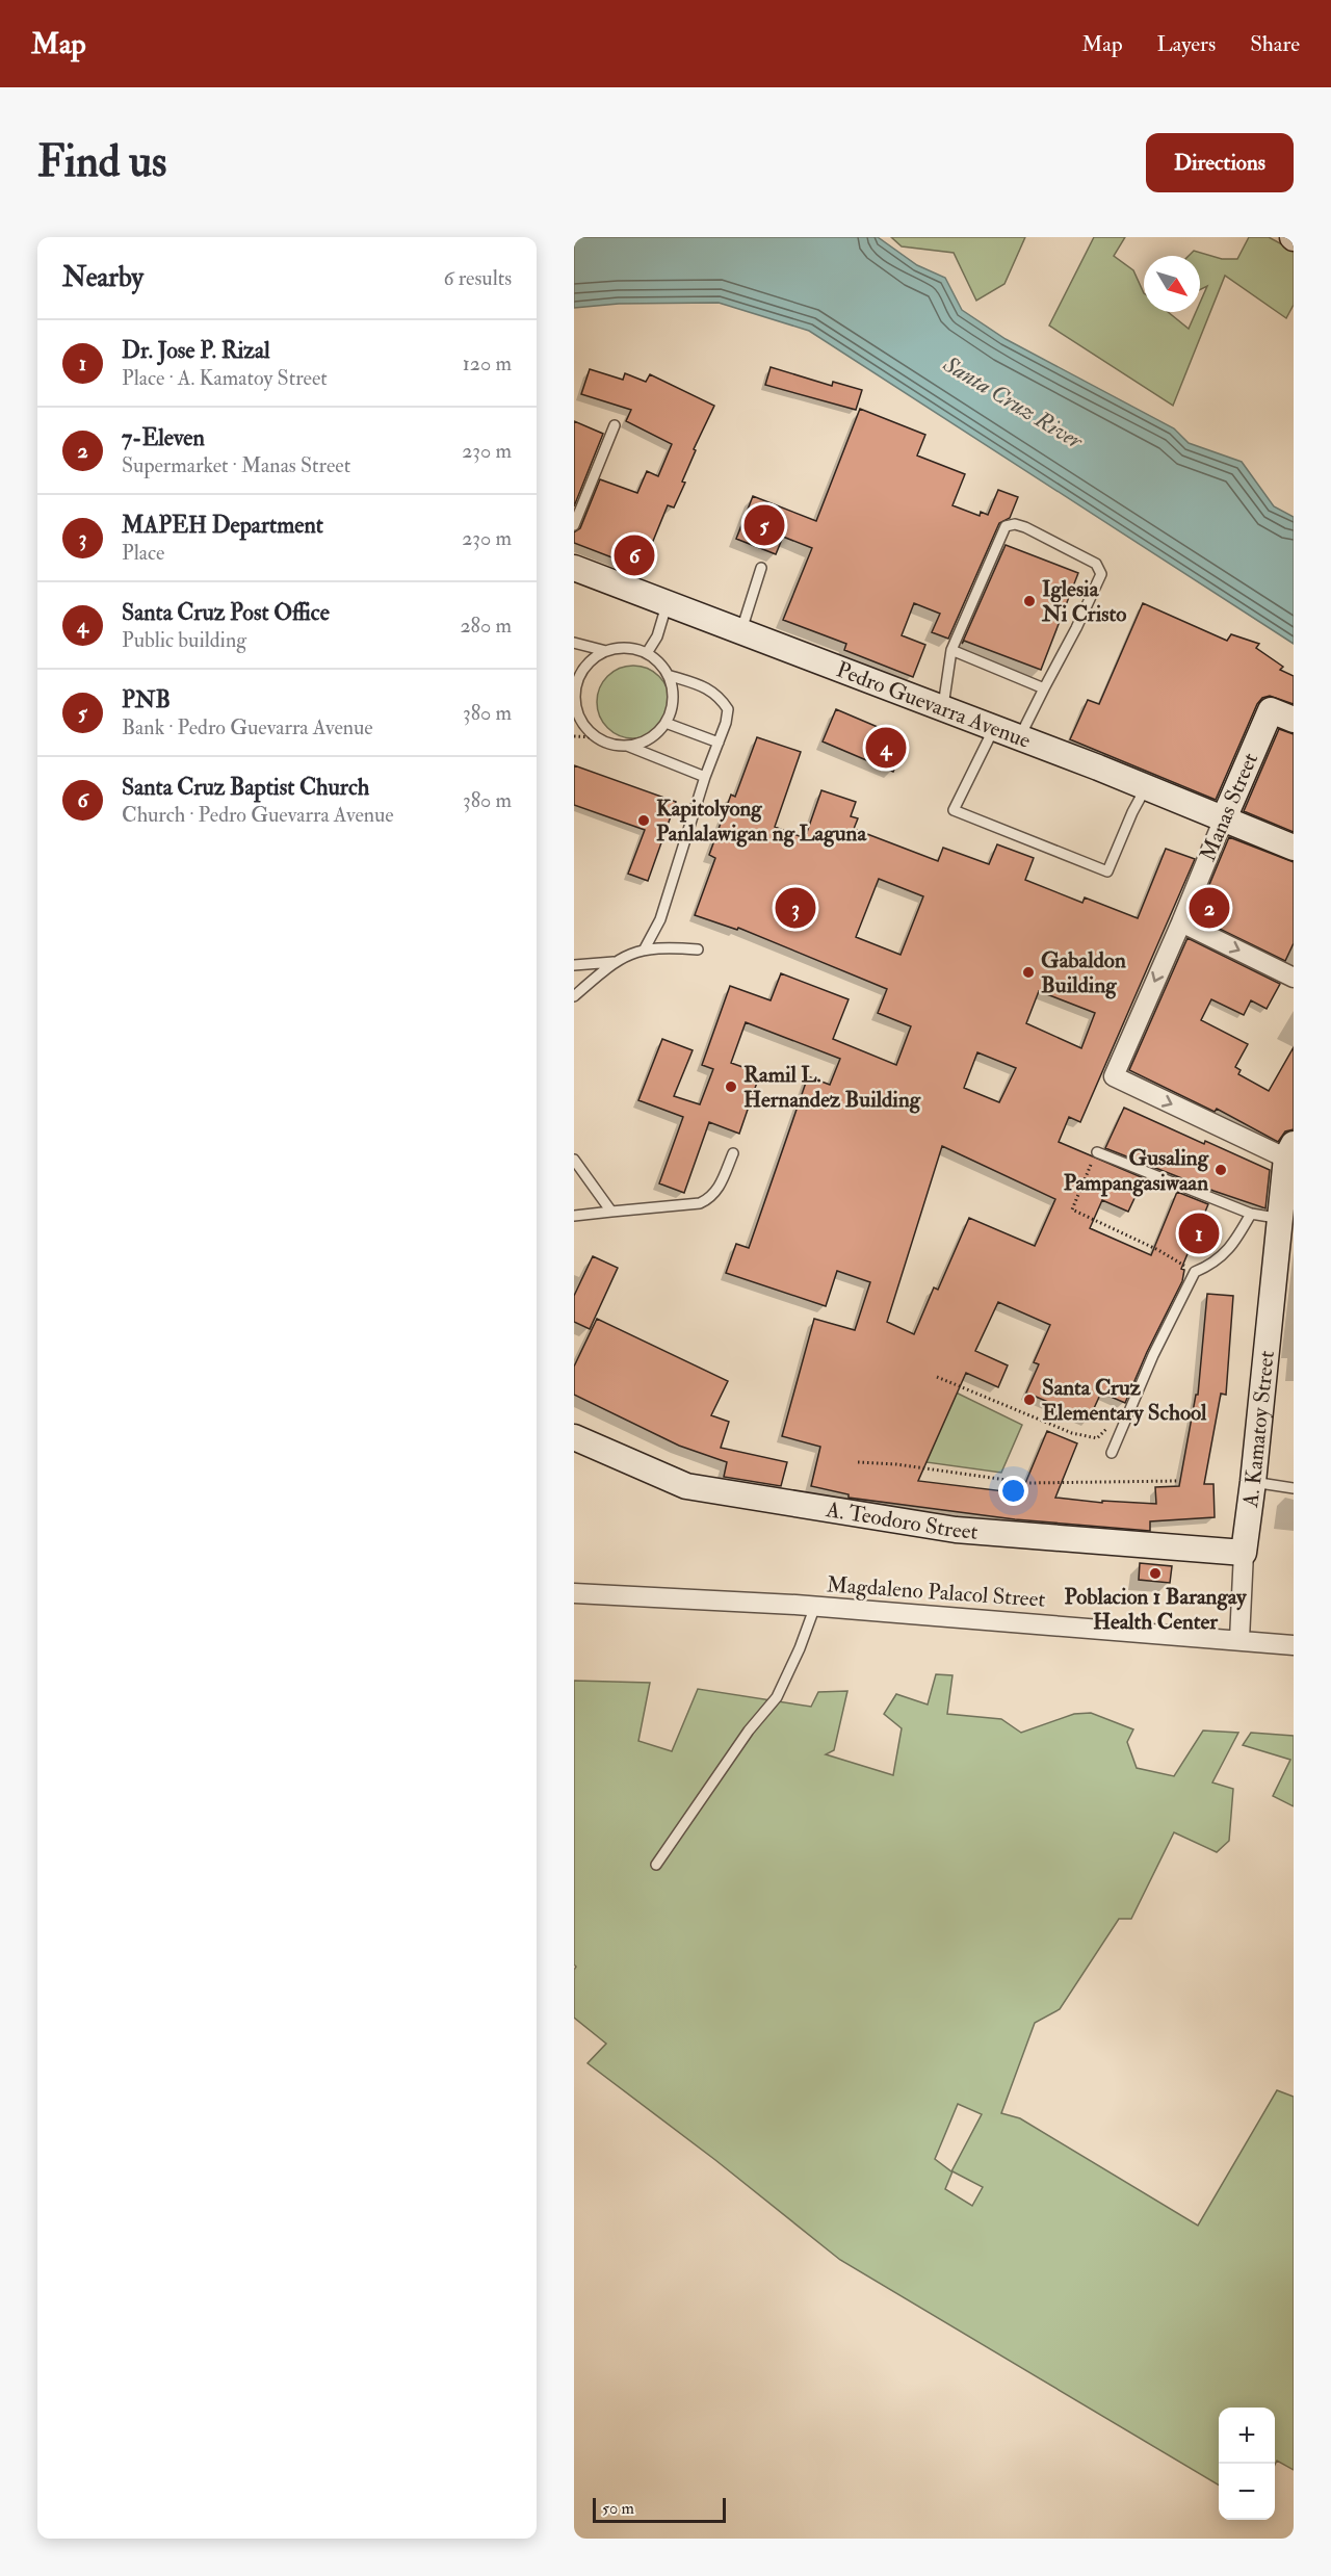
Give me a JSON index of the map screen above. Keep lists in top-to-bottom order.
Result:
{
  "streets": {
    "street": [
      "Pedro Guevarra Avenue",
      "Manas Street",
      "A. Kamatoy Street",
      "A. Teodoro Street",
      "Magdaleno Palacol Street"
    ]
  },
  "crossings": [
    ["Pedro Guevarra Avenue", "Manas Street"],
    ["Manas Street", "A. Kamatoy Street"],
    ["A. Kamatoy Street", "A. Teodoro Street"],
    ["A. Kamatoy Street", "Magdaleno Palacol Street"]
  ],
  "water": ["Santa Cruz River"],
  "places": [
    "Iglesia Ni Cristo",
    "Kapitolyong Panlalawigan ng Laguna",
    "Gabaldon Building",
    "Ramil L. Hernandez Building",
    "Gusaling Pampangasiwaan",
    "Santa Cruz Elementary School",
    "Poblacion 1 Barangay Health Center"
  ],
  "scale_bar": "50 m",
  "north": "bottom right",
  "page": {
    "header": "Map",
    "nav": ["Map", "Layers", "Share"],
    "buttons": "Directions",
    "title": "Find us",
    "heading": ["Nearby", "6 results"],
    "list": [
      {
        "mark": "1",
        "name": "Dr. Jose P. Rizal",
        "note": "Place · A. Kamatoy Street",
        "value": "120 m"
      },
      {
        "mark": "2",
        "name": "7-Eleven",
        "note": "Supermarket · Manas Street",
        "value": "230 m"
      },
      {
        "mark": "3",
        "name": "MAPEH Department",
        "note": "Place",
        "value": "230 m"
      },
      {
        "mark": "4",
        "name": "Santa Cruz Post Office",
        "note": "Public building",
        "value": "280 m"
      },
      {
        "mark": "5",
        "name": "PNB",
        "note": "Bank · Pedro Guevarra Avenue",
        "value": "380 m"
      },
      {
        "mark": "6",
        "name": "Santa Cruz Baptist Church",
        "note": "Church · Pedro Guevarra Avenue",
        "value": "380 m"
      }
    ],
    "pins": [
      "5",
      "6",
      "4",
      "2",
      "3",
      "1"
    ],
    "map_buttons": ["+", "−"],
    "scale": "50 m"
  }
}
